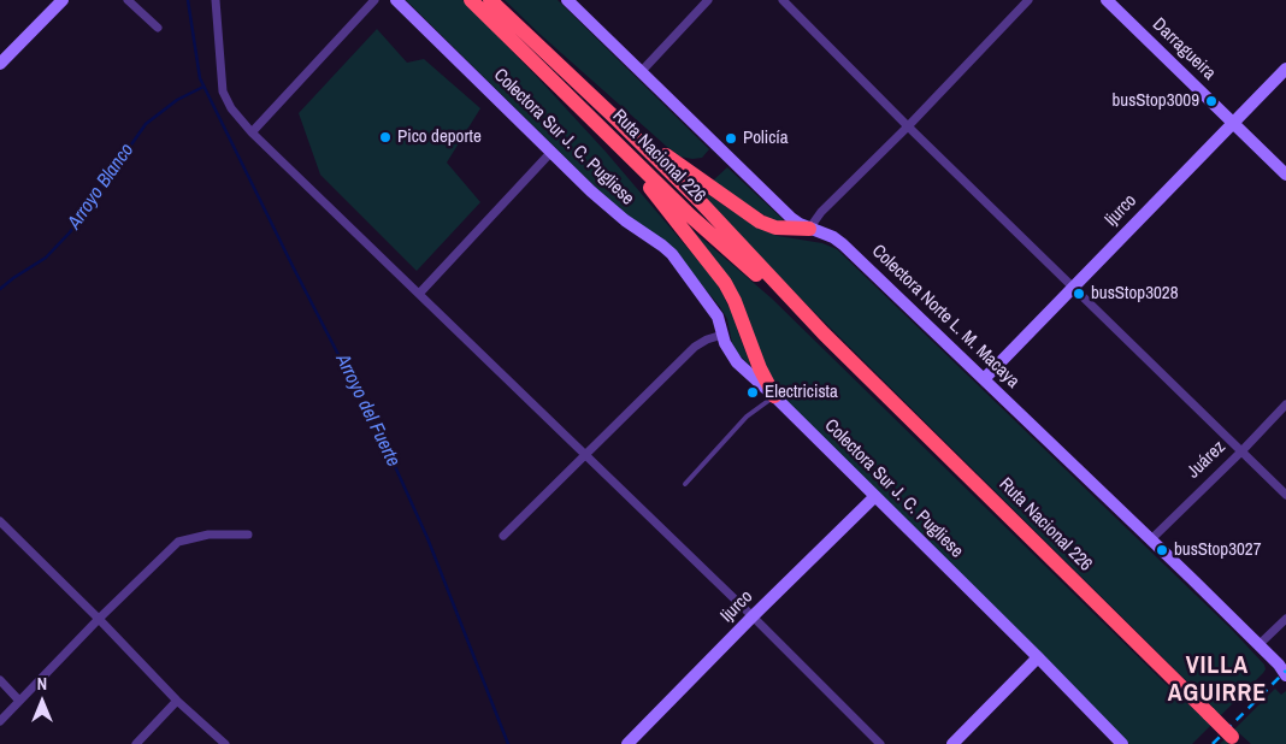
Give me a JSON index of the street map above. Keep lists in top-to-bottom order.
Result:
{
  "streets": {
    "highway": ["Ruta Nacional 226"],
    "main road": [
      "Darragueira",
      "Colectora Sur J. C. Pugliese",
      "Ijurco",
      "Colectora Norte L. M. Macaya"
    ],
    "street": ["Juárez"]
  },
  "crossings": [
    ["Darragueira", "Ijurco"],
    ["Colectora Sur J. C. Pugliese", "Ijurco"],
    ["Ijurco", "Colectora Norte L. M. Macaya"],
    ["Colectora Norte L. M. Macaya", "Juárez"]
  ],
  "districts": ["VILLA AGUIRRE"],
  "water": ["Arroyo Blanco", "Arroyo del Fuerte"],
  "places": [
    "busStop3009",
    "Pico deporte",
    "Policía",
    "busStop3028",
    "Electricista",
    "busStop3027"
  ],
  "north": "top"
}
